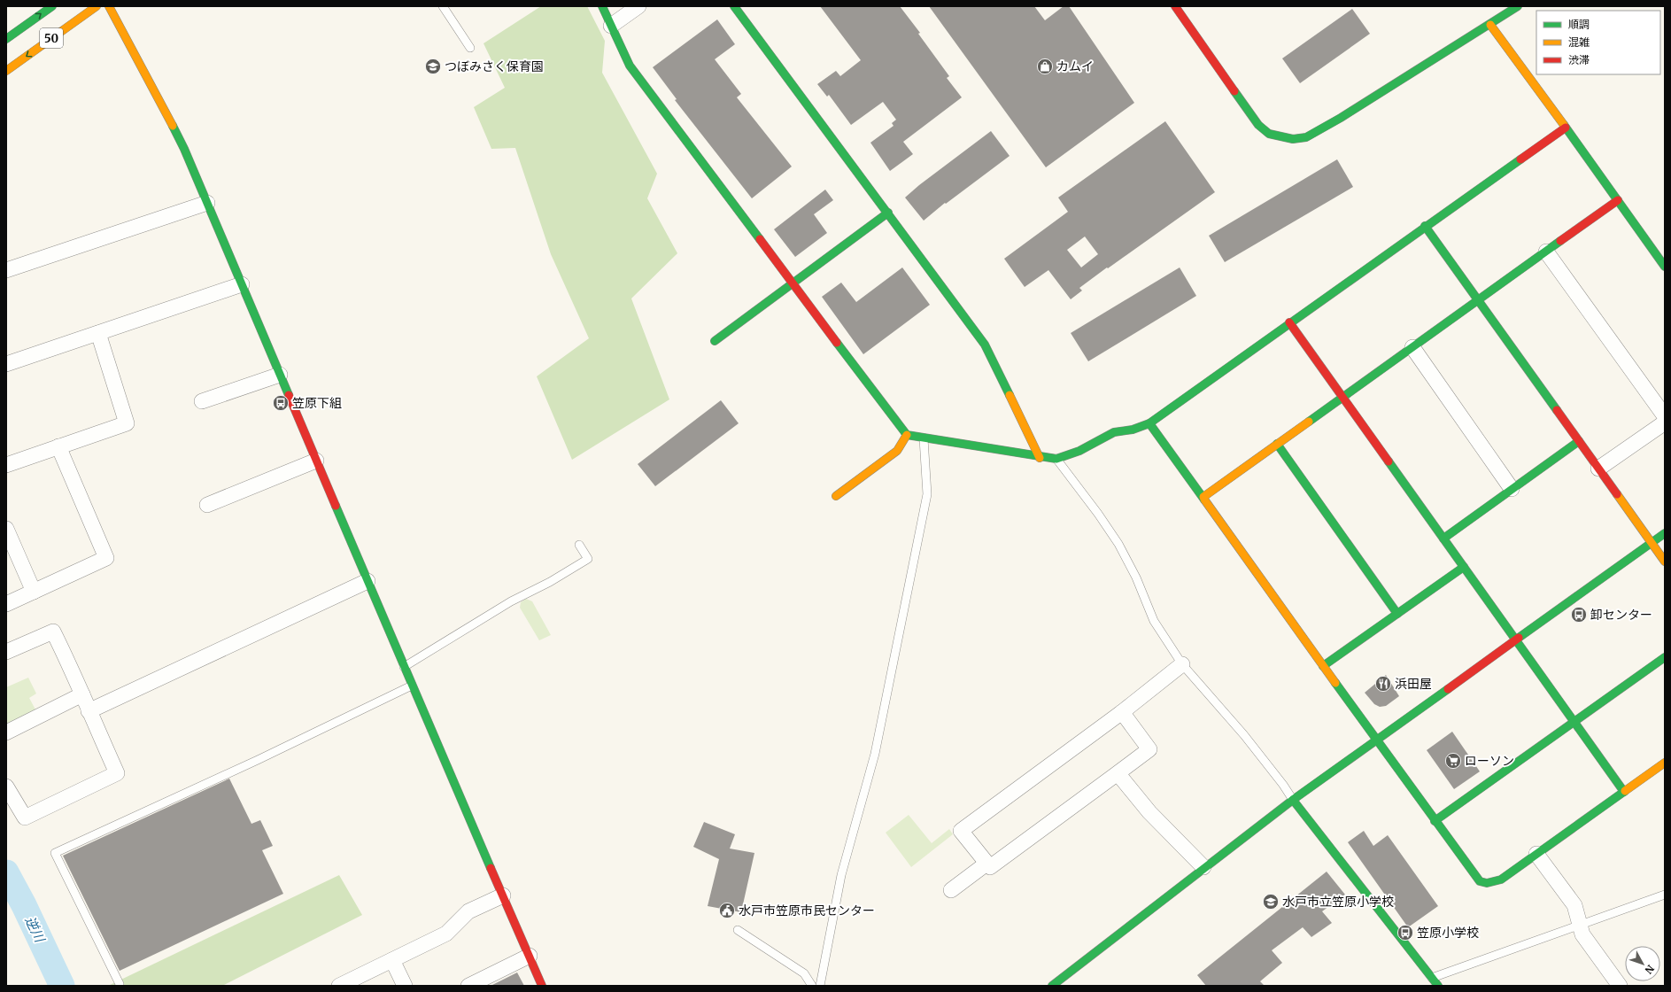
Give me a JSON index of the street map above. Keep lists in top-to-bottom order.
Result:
{
  "streets": {
    "street": ["50"]
  },
  "water": ["逆川"],
  "places": {
    "school or university": ["つぼみさく保育園", "水戸市立笠原小学校"],
    "shop": ["カムイ"],
    "bus stop": ["笠原下組", "卸センター", "笠原小学校"],
    "restaurant": ["浜田屋"],
    "supermarket": ["ローソン"],
    "public building": ["水戸市笠原市民センター"]
  },
  "legend": ["順調", "混雑", "渋滞"],
  "north": "bottom right"
}
